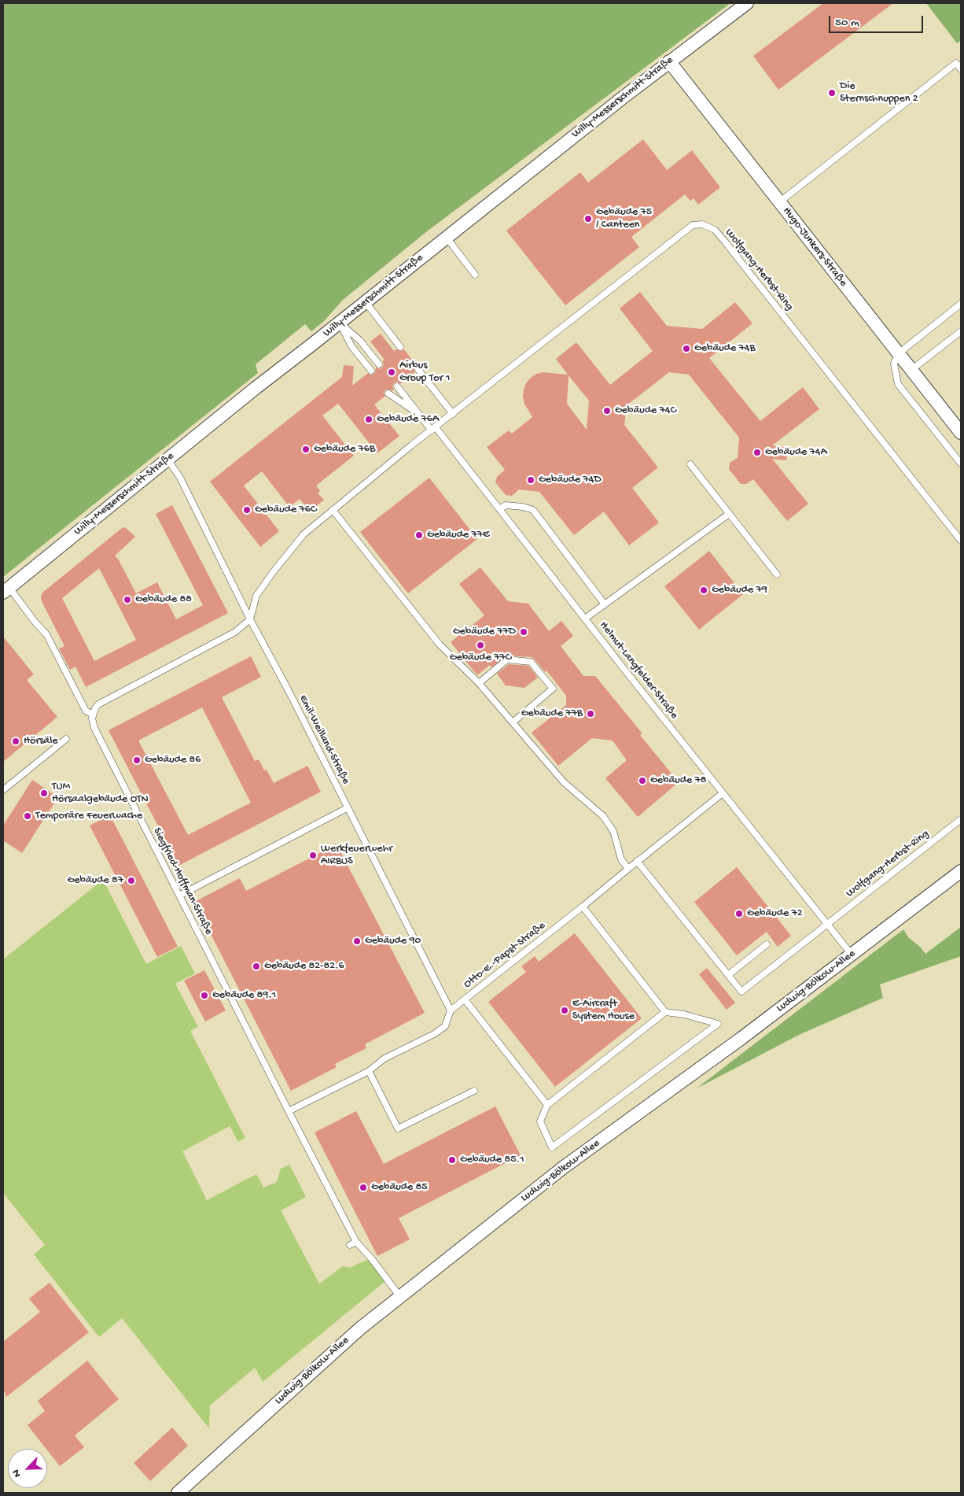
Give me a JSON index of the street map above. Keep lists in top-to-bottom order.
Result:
{
  "streets": {
    "street": ["Willy-Messerschmitt-Straße", "Hugo-Junkers-Straße", "Ludwig-Bölkow-Allee"],
    "lane": [
      "Wolfgang-Herbst-Ring",
      "Helmut-Langfelder-Straße",
      "Emil-Weilland-Straße",
      "Siegfried-Hoffman-Straße",
      "Otto-E.-Papst-Straße"
    ]
  },
  "crossings": [
    ["Willy-Messerschmitt-Straße", "Hugo-Junkers-Straße"],
    ["Willy-Messerschmitt-Straße", "Emil-Weilland-Straße"],
    ["Willy-Messerschmitt-Straße", "Siegfried-Hoffman-Straße"],
    ["Wolfgang-Herbst-Ring", "Helmut-Langfelder-Straße"],
    ["Wolfgang-Herbst-Ring", "Emil-Weilland-Straße"],
    ["Helmut-Langfelder-Straße", "Otto-E.-Papst-Straße"],
    ["Helmut-Langfelder-Straße", "Ludwig-Bölkow-Allee"],
    ["Emil-Weilland-Straße", "Otto-E.-Papst-Straße"],
    ["Siegfried-Hoffman-Straße", "Otto-E.-Papst-Straße"],
    ["Siegfried-Hoffman-Straße", "Ludwig-Bölkow-Allee"]
  ],
  "places": [
    "Die Sternschnuppen 2",
    "Gebäude 75 / Canteen",
    "Gebäude 74B",
    "Airbus Group Tor 1",
    "Gebäude 74C",
    "Gebäude 76A",
    "Gebäude 76B",
    "Gebäude 74A",
    "Gebäude 74D",
    "Gebäude 76C",
    "Gebäude 77E",
    "Gebäude 79",
    "Gebäude 88",
    "Gebäude 77D",
    "Gebäude 77C",
    "Gebäude 77B",
    "Hörsäle",
    "Gebäude 86",
    "Gebäude 78",
    "TUM Hörsaalgebäude OTN",
    "Temporäre Feuerwache",
    "Werkfeuerwehr AIRBUS",
    "Gebäude 87",
    "Gebäude 72",
    "Gebäude 90",
    "Gebäude 82-82.6",
    "Gebäude 89.1",
    "E-Aircraft System House",
    "Gebäude 85.1",
    "Gebäude 85"
  ],
  "scale_bar": "50 m",
  "north": "bottom left"
}
